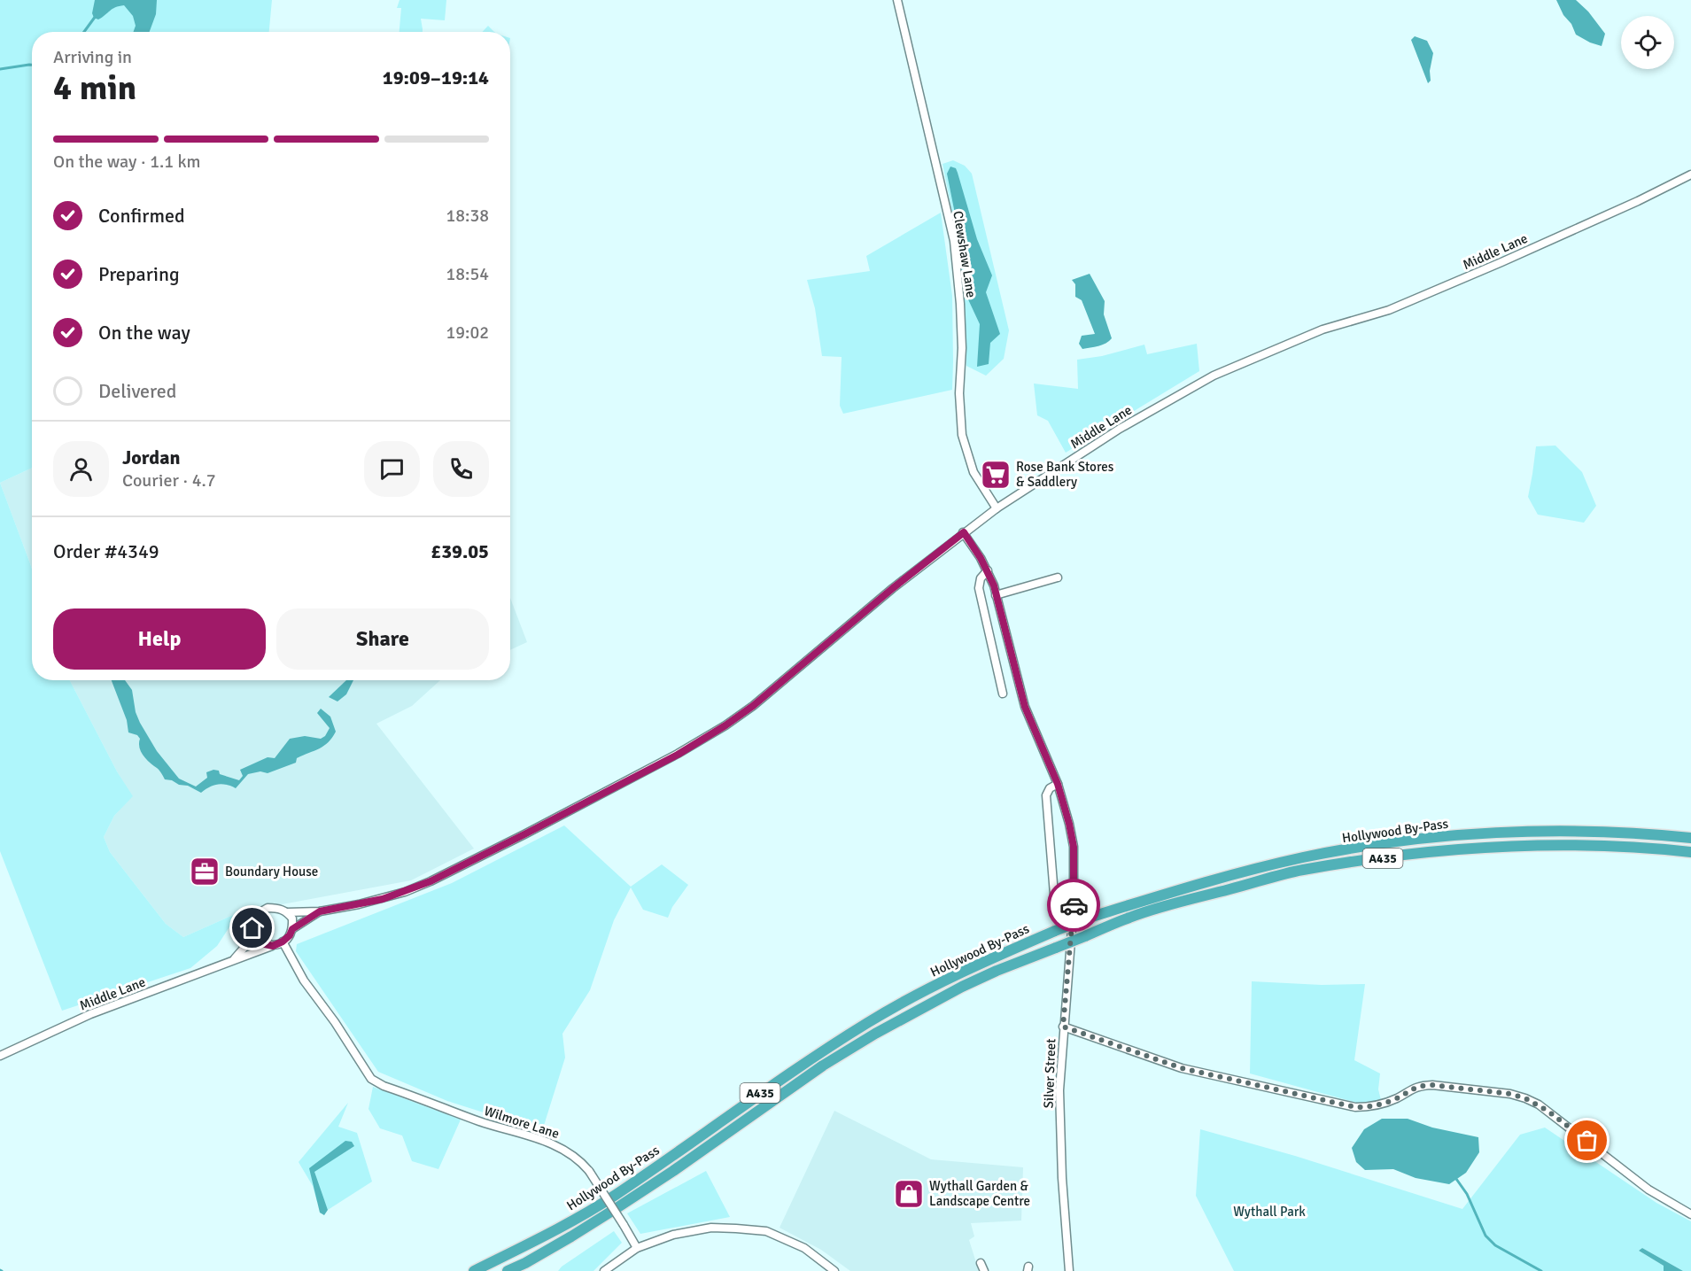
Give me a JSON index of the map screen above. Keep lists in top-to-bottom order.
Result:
{
  "streets": {
    "highway": ["Hollywood By-Pass", "A435"],
    "street": [
      "Middle Lane",
      "Clewshaw Lane",
      "Silver Street",
      "Wilmore Lane"
    ]
  },
  "crossings": [
    ["Middle Lane", "Clewshaw Lane"],
    ["Middle Lane", "Silver Street"],
    ["Middle Lane", "Wilmore Lane"]
  ],
  "parks": ["Wythall Park"],
  "places": {
    "supermarket": ["Rose Bank Stores & Saddlery"],
    "office": ["Boundary House"],
    "shop": ["Wythall Garden & Landscape Centre"]
  },
  "page": {
    "heading": ["4 min", "Arriving in", "19:09–19:14"],
    "panel": [
      "Jordan",
      "Courier · 4.7",
      "Order #4349",
      "£39.05"
    ],
    "bar": "On the way · 1.1 km",
    "list": [
      ["Confirmed", "18:38"],
      ["Preparing", "18:54"],
      ["On the way", "19:02"],
      "Delivered"
    ],
    "buttons": ["Help", "Share"]
  }
}
